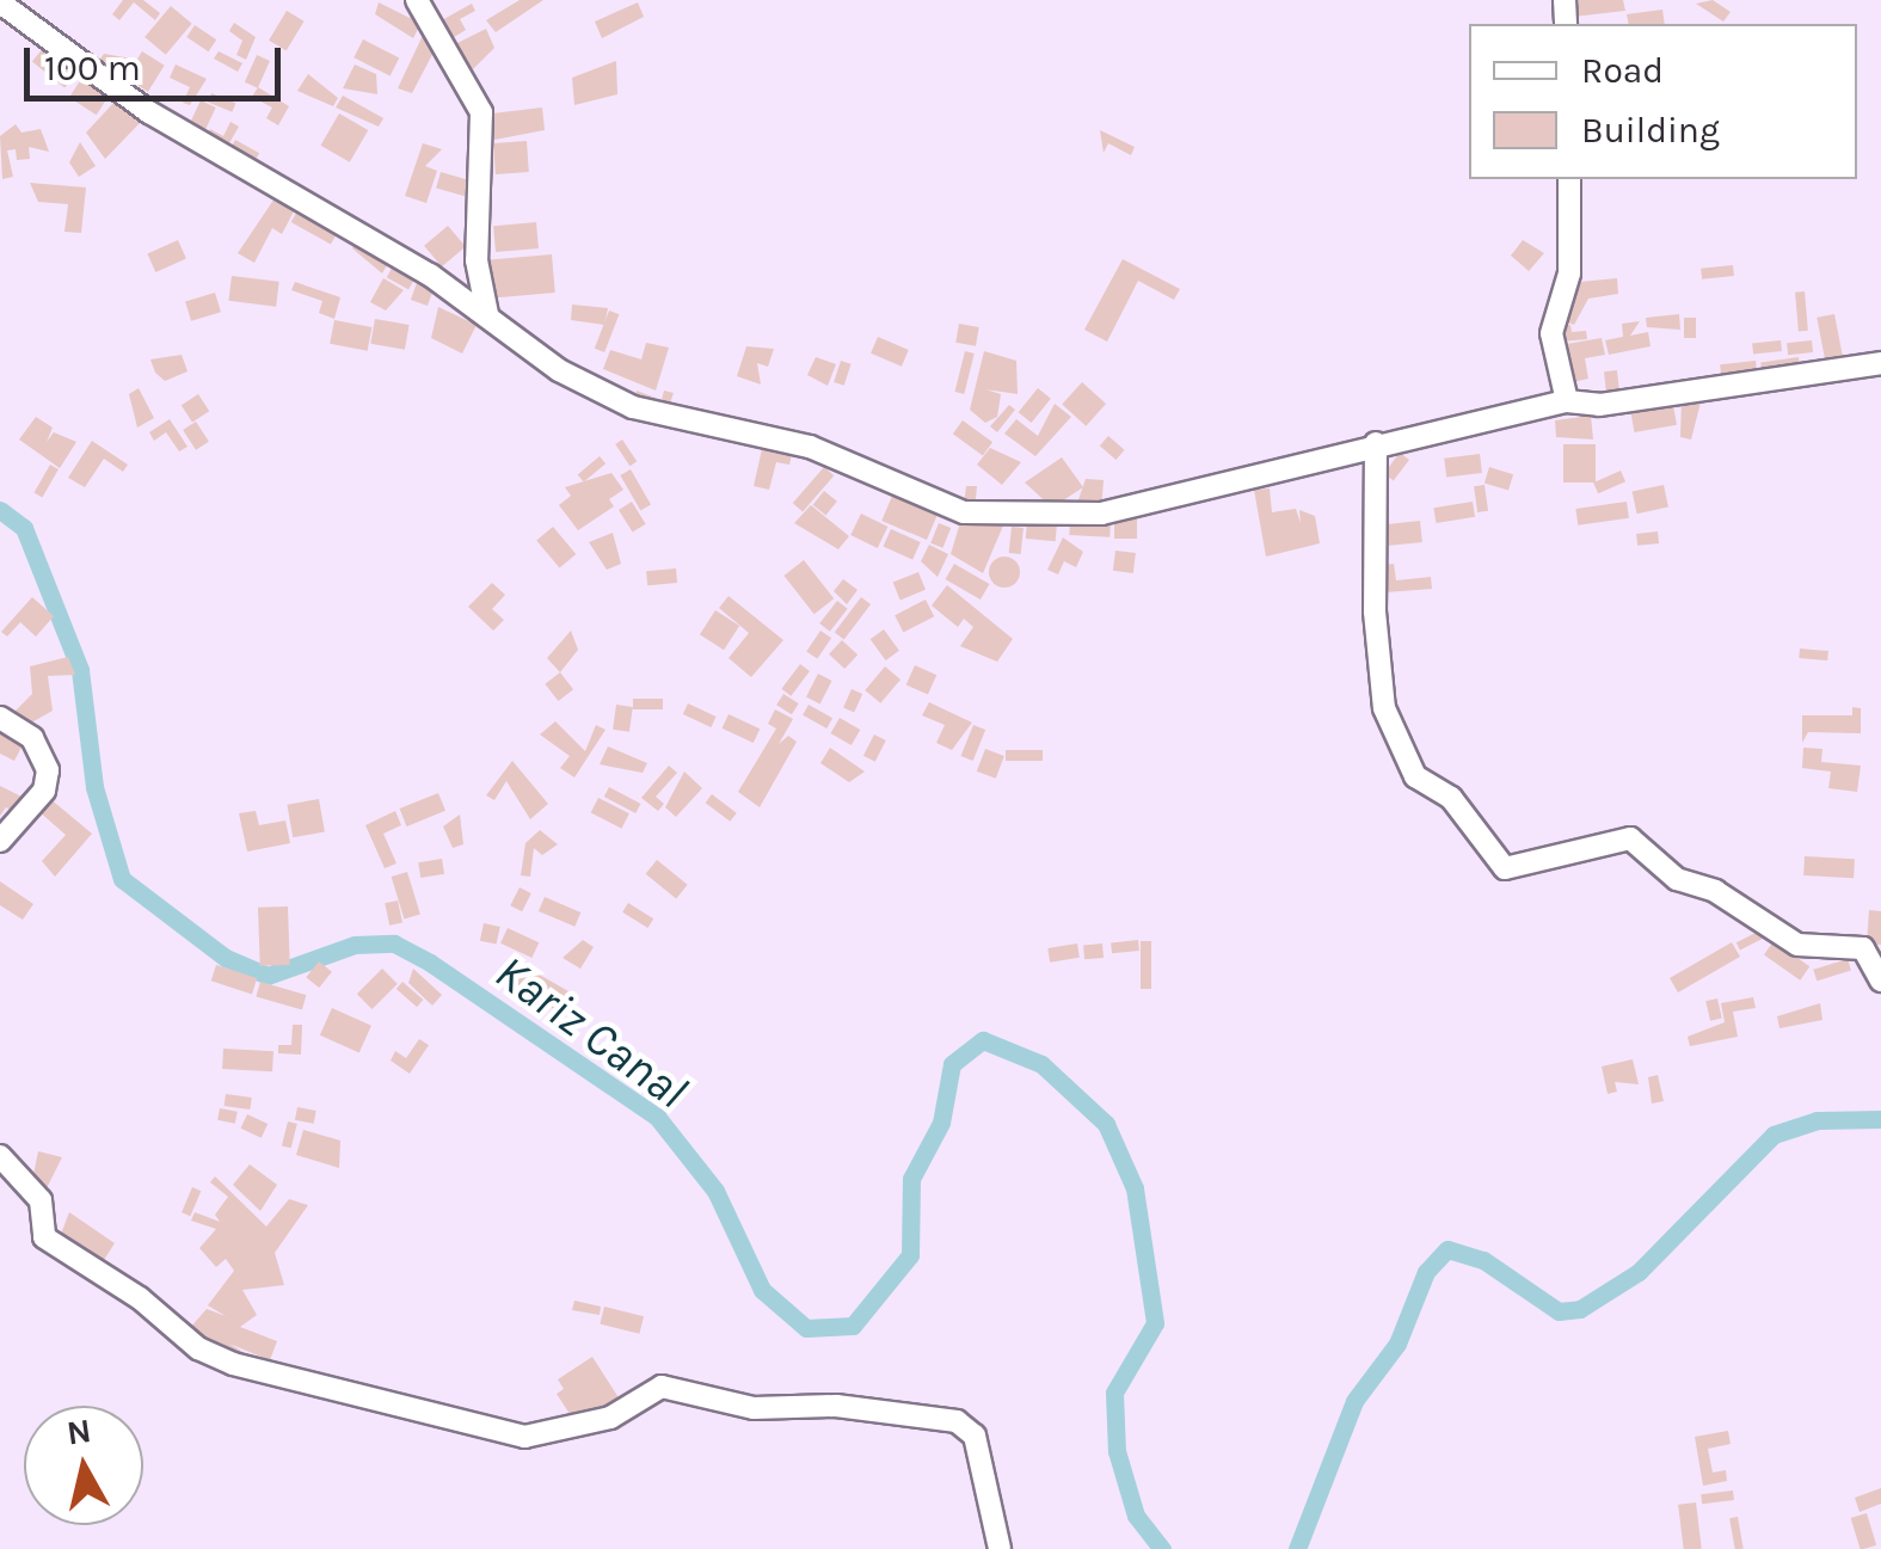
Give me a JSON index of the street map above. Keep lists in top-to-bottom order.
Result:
{
  "water": ["Kariz Canal"],
  "legend": ["Road", "Building"],
  "scale_bar": "100 m",
  "north": "top"
}
